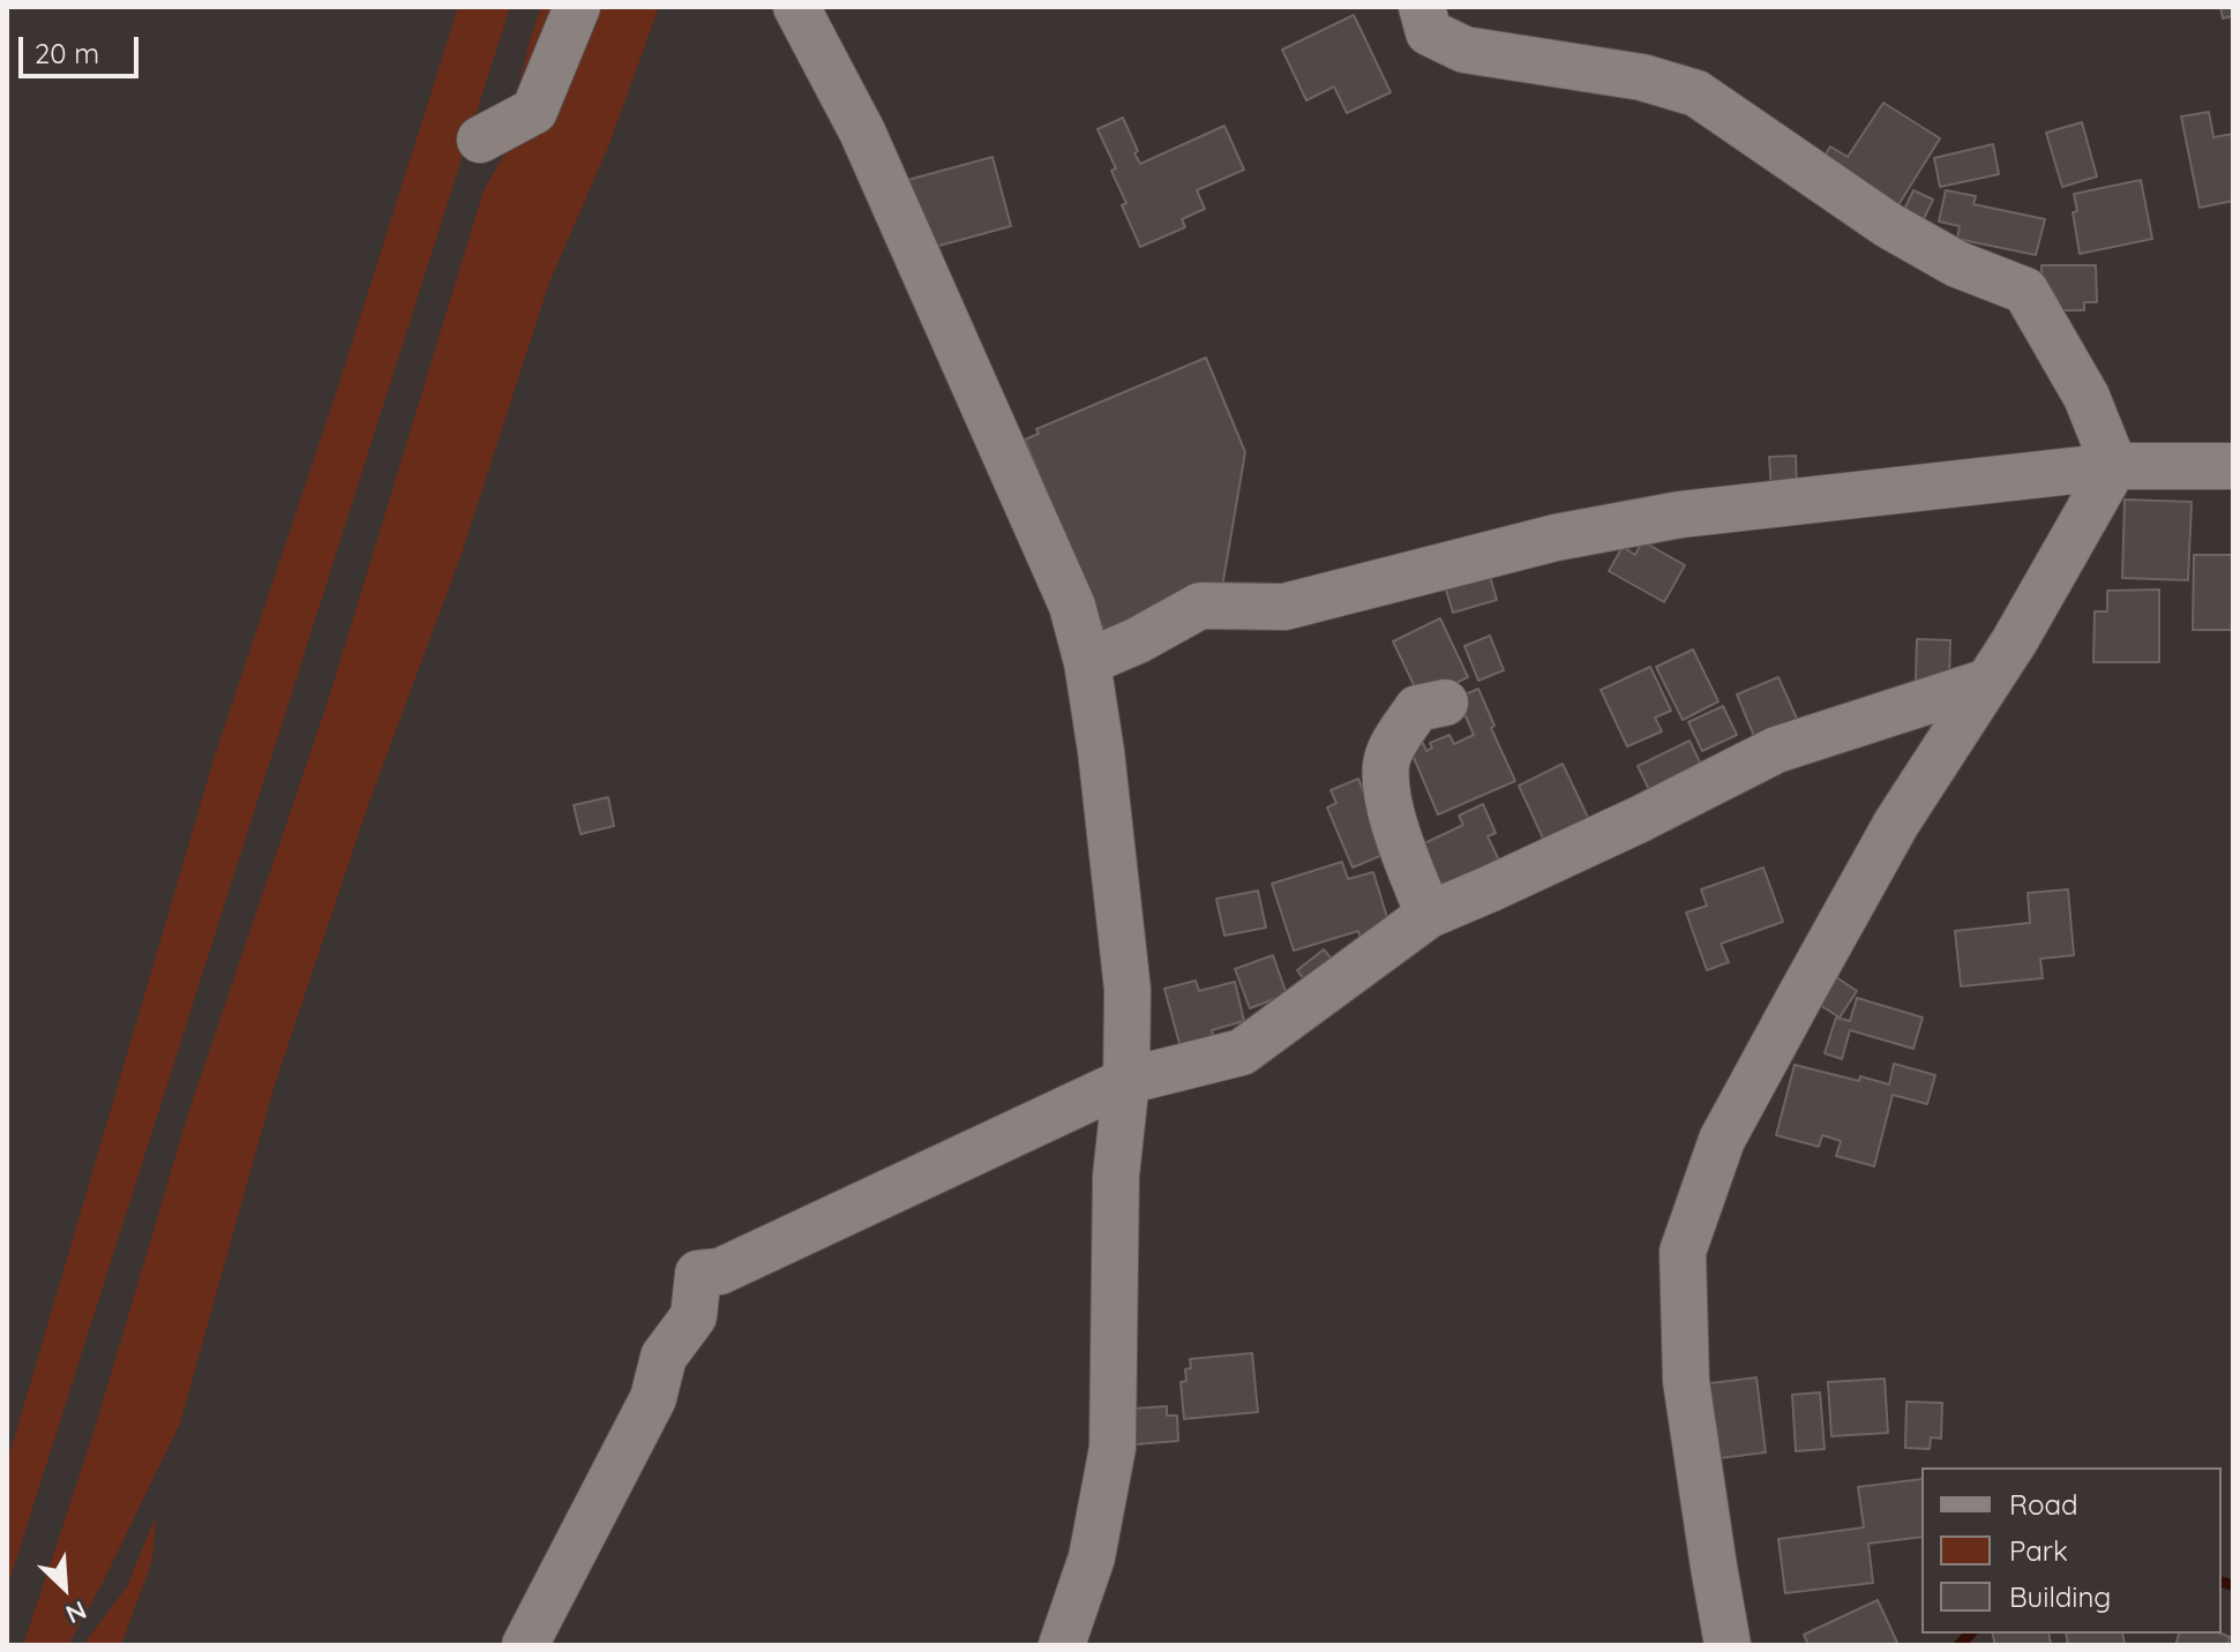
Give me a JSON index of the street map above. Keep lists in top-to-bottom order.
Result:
{
  "legend": ["Road", "Park", "Building"],
  "scale_bar": "20 m",
  "north": "bottom right"
}
